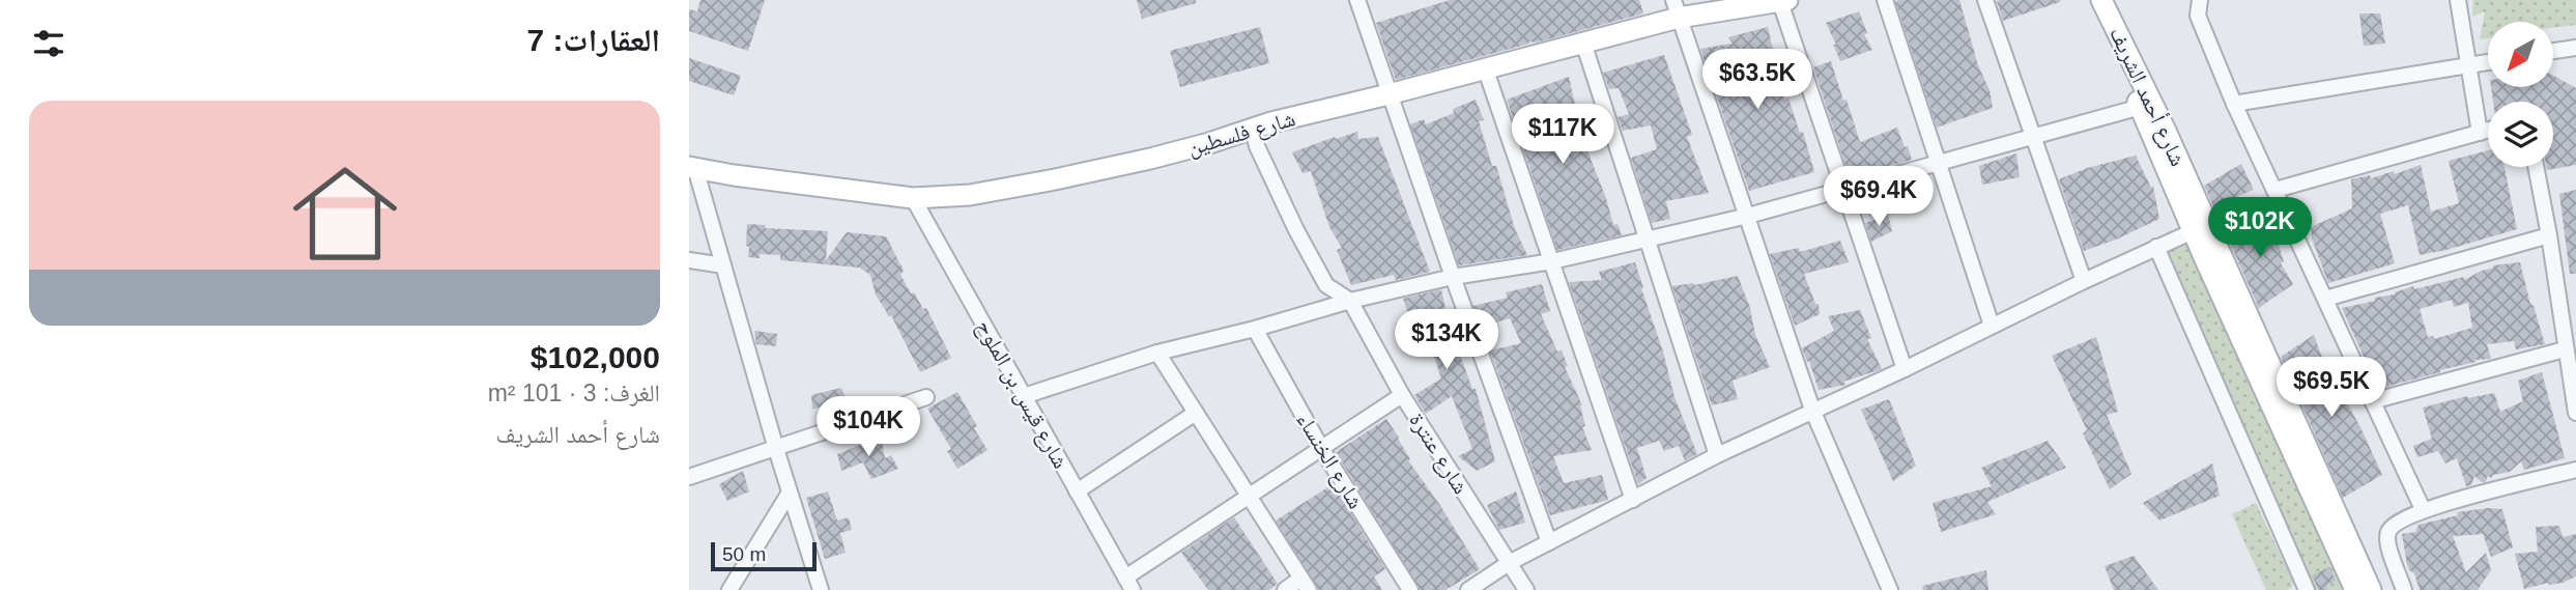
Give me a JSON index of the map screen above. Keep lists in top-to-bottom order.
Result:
{
  "streets": {
    "street": [
      "شارع أحمد الشريف",
      "شارع فلسطين",
      "شارع قيس بن الملوح",
      "شارع عنترة",
      "شارع الخنساء"
    ]
  },
  "crossings": [
    ["شارع فلسطين", "شارع قيس بن الملوح"],
    ["شارع فلسطين", "شارع عنترة"]
  ],
  "scale_bar": "50 m",
  "north": "bottom left",
  "page": {
    "heading": "العقارات: 7",
    "price": [
      "$63.5K",
      "$117K",
      "$69.4K",
      "$102K",
      "$134K",
      "$69.5K",
      "$104K"
    ],
    "list": [
      {
        "name": "$102,000",
        "note": "الغرف: 3 · 101 m² · شارع أحمد الشريف"
      }
    ],
    "scale": "50 m"
  }
}
